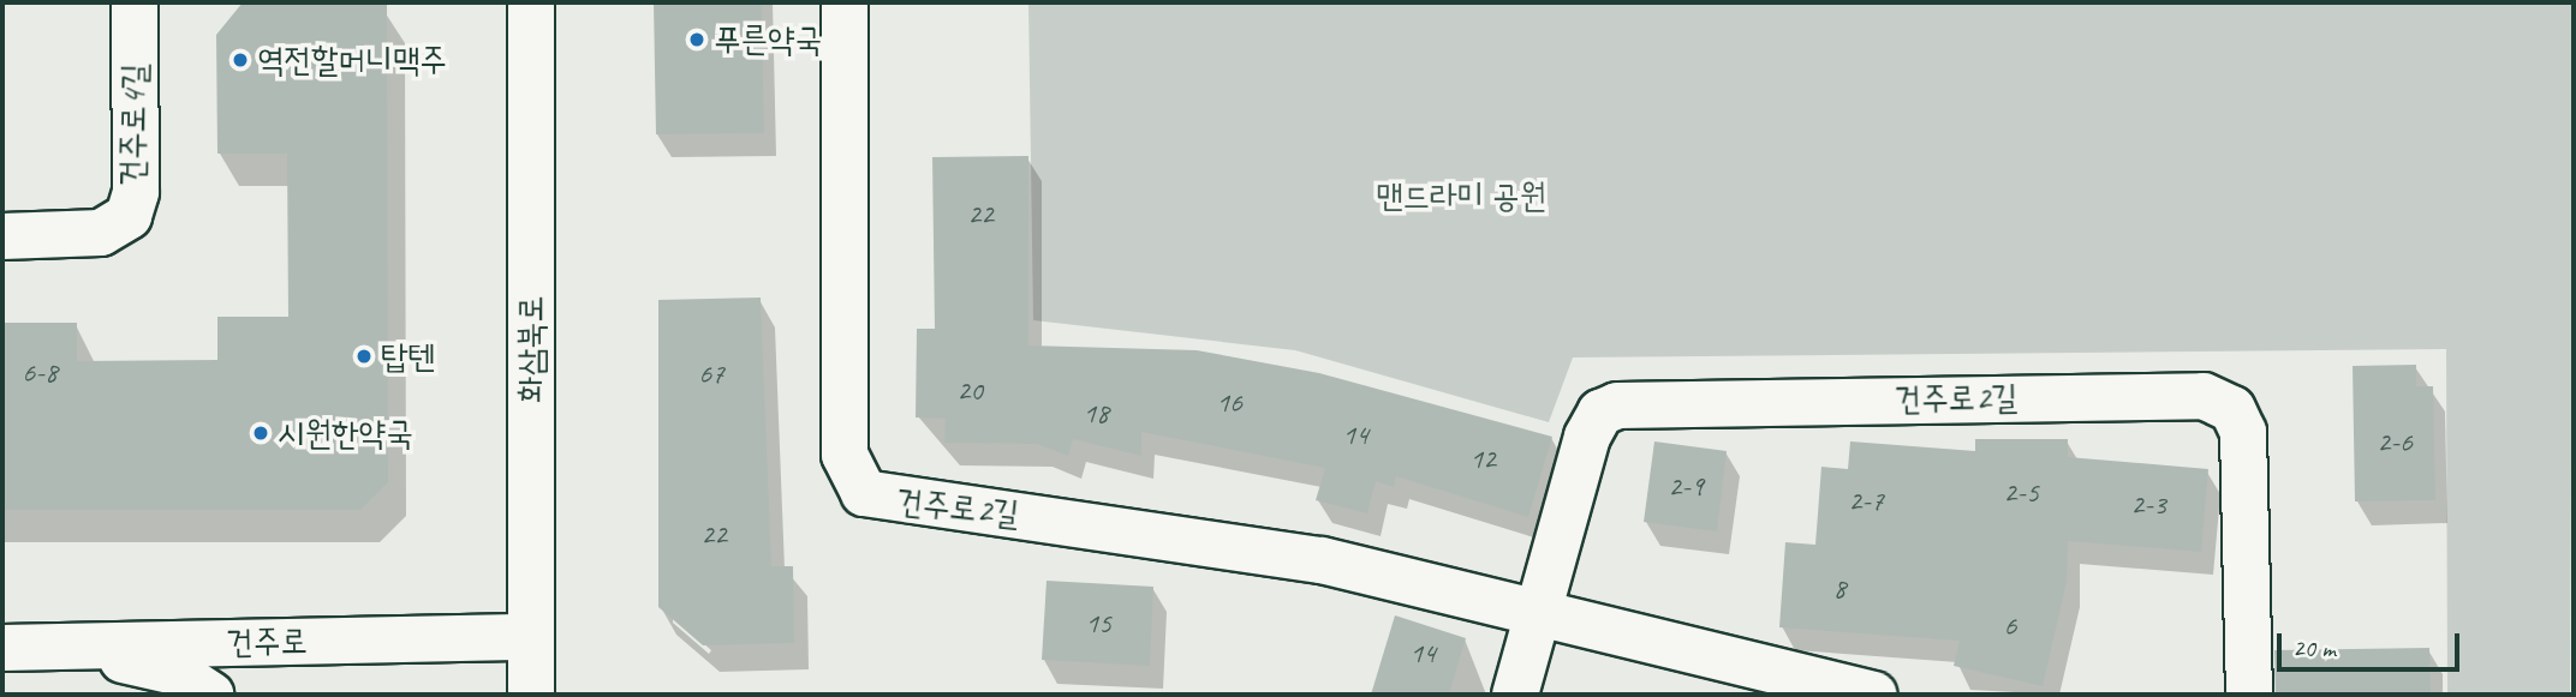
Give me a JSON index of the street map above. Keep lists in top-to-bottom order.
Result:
{
  "streets": {
    "street": [
      "건주로4길",
      "화삼북로",
      "건주로2길",
      "건주로"
    ]
  },
  "crossings": [
    ["화삼북로", "건주로"]
  ],
  "parks": ["맨드라미 공원"],
  "places": [
    "푸른약국",
    "역전할머니맥주",
    "탑텐",
    "시원한약국"
  ],
  "house_numbers": [
    "22",
    "6-8",
    "67",
    "20",
    "16",
    "18",
    "14",
    "2-6",
    "12",
    "2-9",
    "2-5",
    "2-7",
    "2-3",
    "22",
    "8",
    "15",
    "6",
    "14"
  ],
  "scale_bar": "20 m"
}
